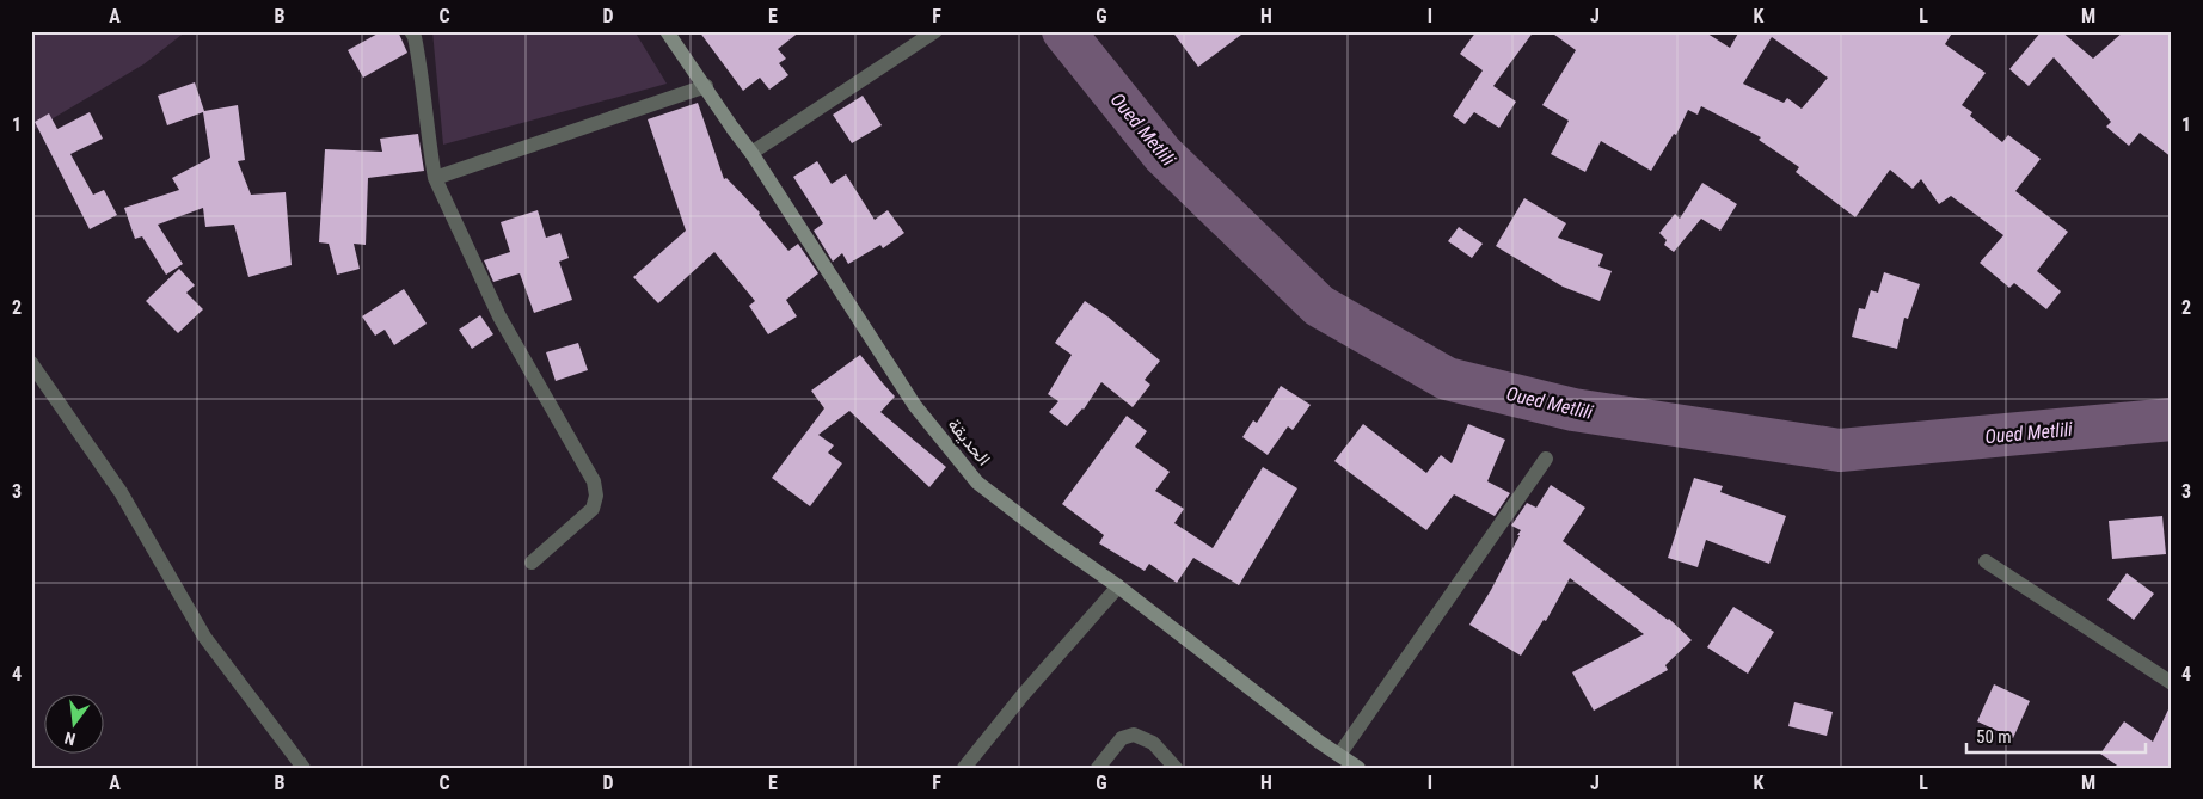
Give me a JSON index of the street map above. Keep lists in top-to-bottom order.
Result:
{
  "streets": {
    "street": ["الحديقة"]
  },
  "water": ["Oued Metlili"],
  "scale_bar": "50 m",
  "north": "bottom",
  "grid": {
    "columns": [
      "A",
      "B",
      "C",
      "D",
      "E",
      "F",
      "G",
      "H",
      "I",
      "J",
      "K",
      "L",
      "M"
    ],
    "rows": [
      "1",
      "2",
      "3",
      "4"
    ]
  }
}
